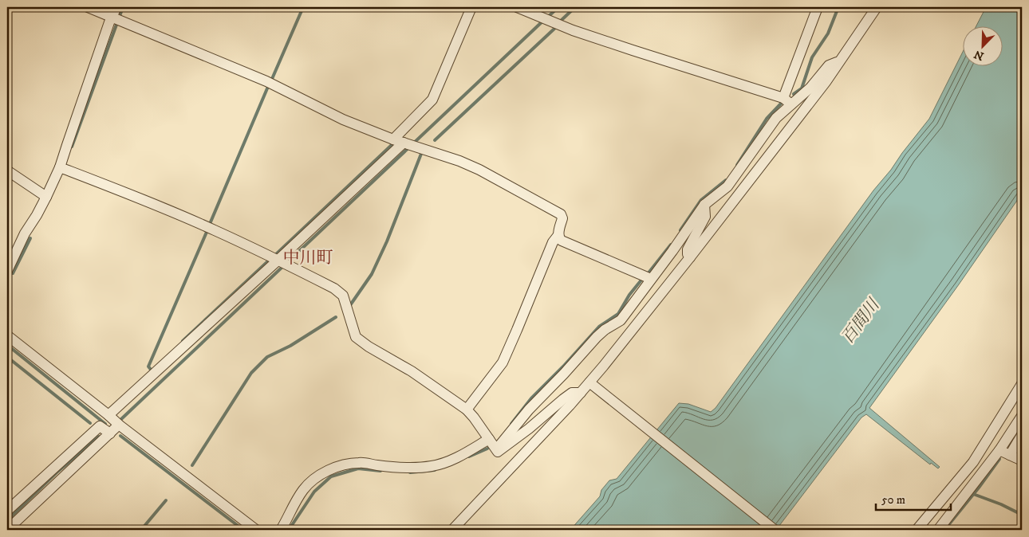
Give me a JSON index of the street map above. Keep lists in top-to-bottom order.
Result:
{
  "districts": ["中川町"],
  "water": ["百間川"],
  "scale_bar": "50 m",
  "north": "bottom left"
}
